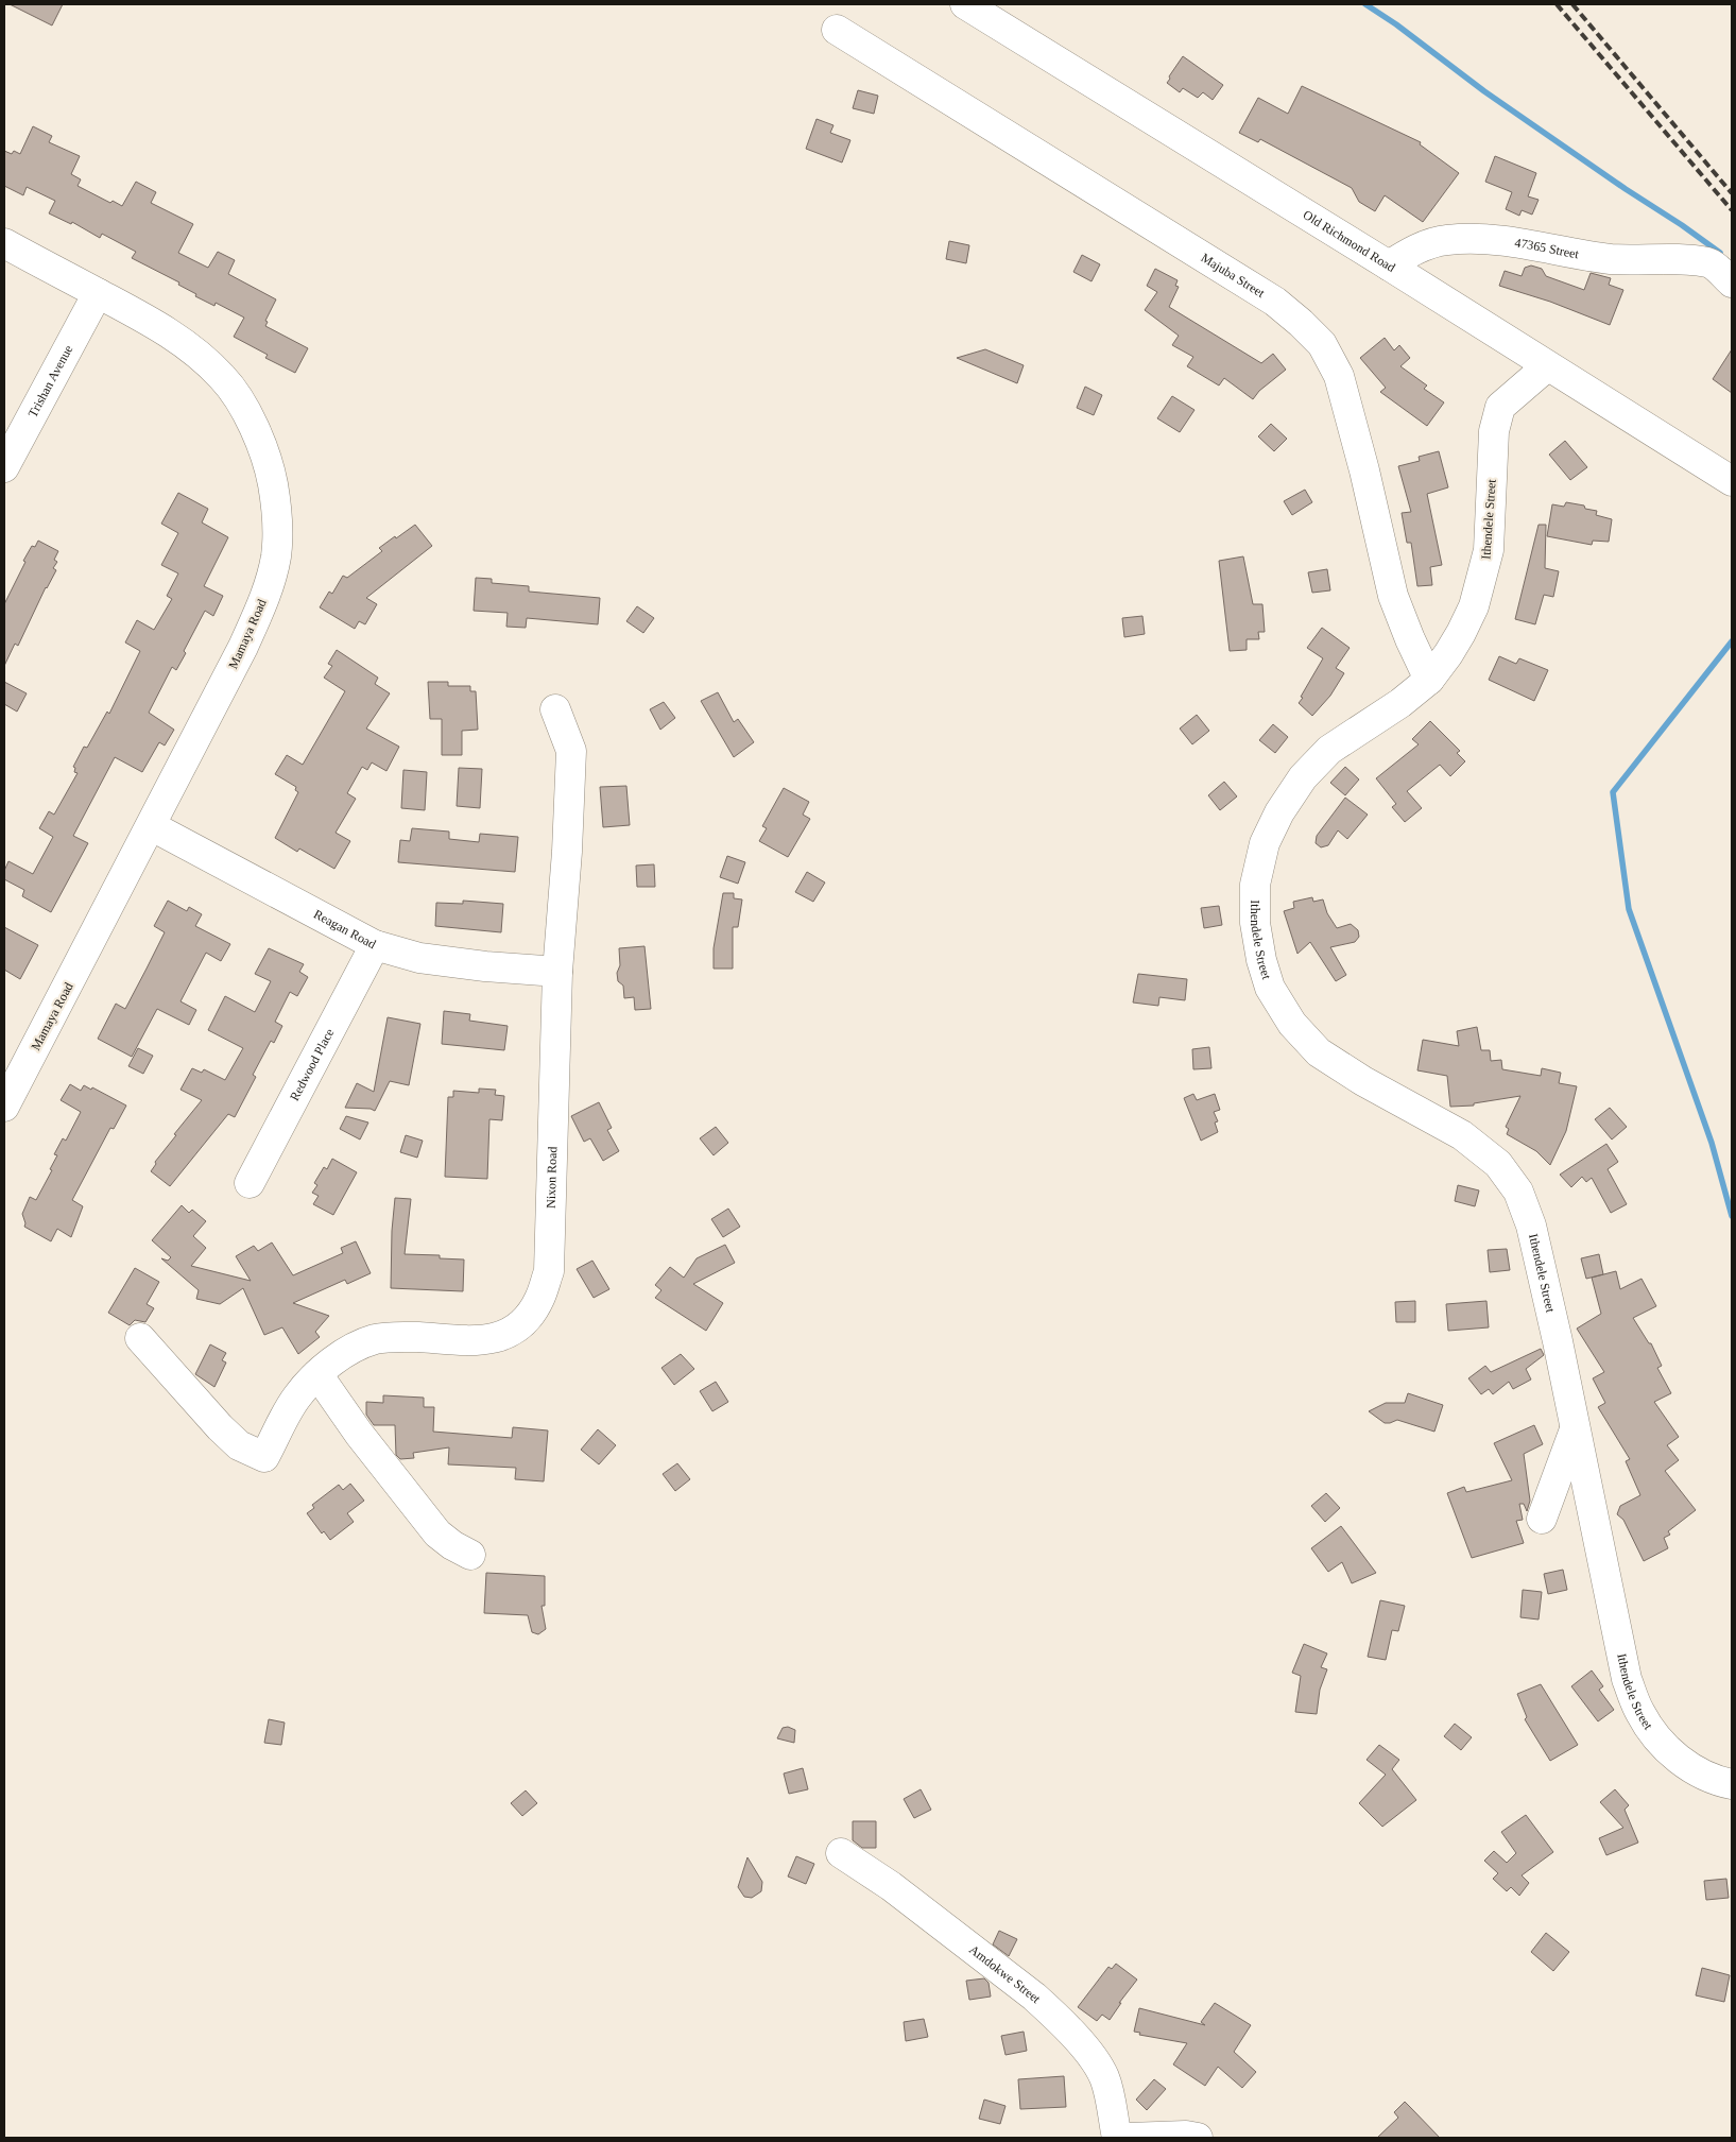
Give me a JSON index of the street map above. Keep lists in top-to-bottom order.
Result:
{
  "streets": {
    "street": [
      "Old Richmond Road",
      "47365 Street",
      "Majuba Street",
      "Trishan Avenue",
      "Ithendele Street",
      "Mamaya Road",
      "Reagan Road",
      "Redwood Place",
      "Nixon Road",
      "Amdokwe Street"
    ]
  },
  "crossings": [
    ["Old Richmond Road", "47365 Street"],
    ["Old Richmond Road", "Ithendele Street"],
    ["Majuba Street", "Ithendele Street"],
    ["Trishan Avenue", "Mamaya Road"],
    ["Mamaya Road", "Reagan Road"],
    ["Reagan Road", "Redwood Place"],
    ["Reagan Road", "Nixon Road"]
  ]
}
